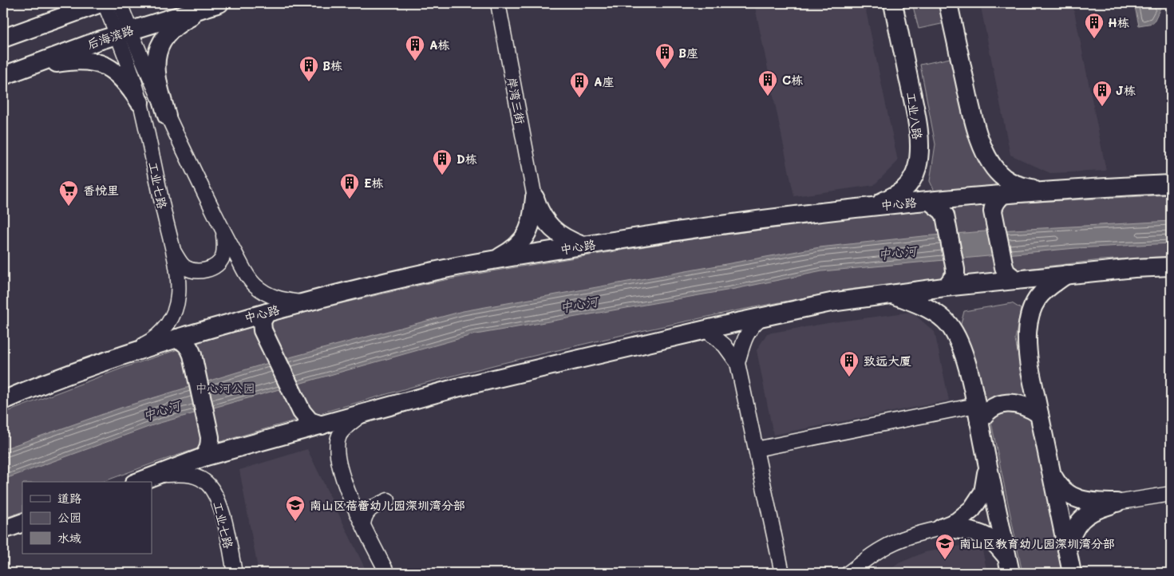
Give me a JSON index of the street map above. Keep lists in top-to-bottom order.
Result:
{
  "streets": {
    "main road": ["后海滨路", "工业八路", "中心路"],
    "street": ["岸湾三街", "工业七路"]
  },
  "crossings": [
    ["后海滨路", "工业七路"],
    ["工业八路", "中心路"],
    ["工业七路", "中心路"]
  ],
  "water": ["中心河"],
  "parks": ["中心河公园"],
  "places": {
    "building": [
      "H栋",
      "A栋",
      "B座",
      "B栋",
      "C栋",
      "A座",
      "J栋",
      "D栋",
      "E栋",
      "致远大厦"
    ],
    "supermarket": ["香悦里"],
    "school or university": ["南山区蓓蕾幼儿园深圳湾分部", "南山区教育幼儿园深圳湾分部"]
  },
  "legend": ["道路", "公园", "水域"]
}
